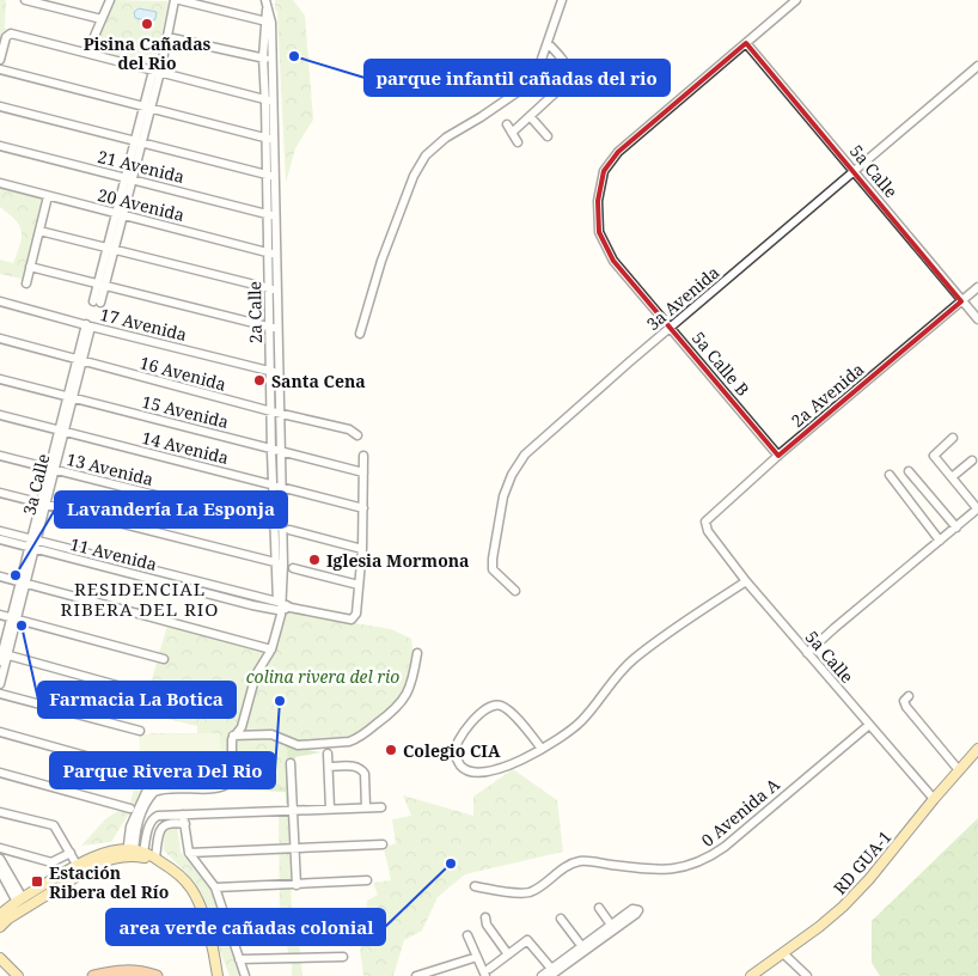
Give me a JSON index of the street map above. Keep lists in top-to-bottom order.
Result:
{
  "streets": {
    "main road": ["RD GUA-1"],
    "street": [
      "21 Avenida",
      "5a Calle",
      "20 Avenida",
      "3a Avenida",
      "2a Calle",
      "17 Avenida",
      "5a Calle B",
      "16 Avenida",
      "2a Avenida",
      "15 Avenida",
      "14 Avenida",
      "13 Avenida",
      "3a Calle",
      "11 Avenida",
      "0 Avenida A"
    ]
  },
  "crossings": [
    ["21 Avenida", "2a Calle"],
    ["5a Calle", "3a Avenida"],
    ["5a Calle", "5a Calle B"],
    ["5a Calle", "2a Avenida"],
    ["5a Calle", "0 Avenida A"],
    ["5a Calle", "RD GUA-1"],
    ["20 Avenida", "2a Calle"],
    ["3a Avenida", "5a Calle B"],
    ["2a Calle", "17 Avenida"],
    ["2a Calle", "16 Avenida"],
    ["2a Calle", "15 Avenida"],
    ["2a Calle", "14 Avenida"],
    ["2a Calle", "13 Avenida"],
    ["2a Calle", "11 Avenida"],
    ["17 Avenida", "3a Calle"],
    ["5a Calle B", "2a Avenida"],
    ["16 Avenida", "3a Calle"],
    ["15 Avenida", "3a Calle"],
    ["14 Avenida", "3a Calle"],
    ["13 Avenida", "3a Calle"],
    ["3a Calle", "11 Avenida"]
  ],
  "districts": ["RESIDENCIAL RIBERA DEL RIO"],
  "parks": ["colina rivera del rio"],
  "places": {
    "other": [
      "Pisina Cañadas del Rio",
      "parque infantil cañadas del rio",
      "Santa Cena",
      "Iglesia Mormona",
      "Lavandería La Esponja",
      "Farmacia La Botica",
      "Parque Rivera Del Rio",
      "Colegio CIA",
      "area verde cañadas colonial"
    ],
    "transit": ["Estación Ribera del Río"]
  }
}
